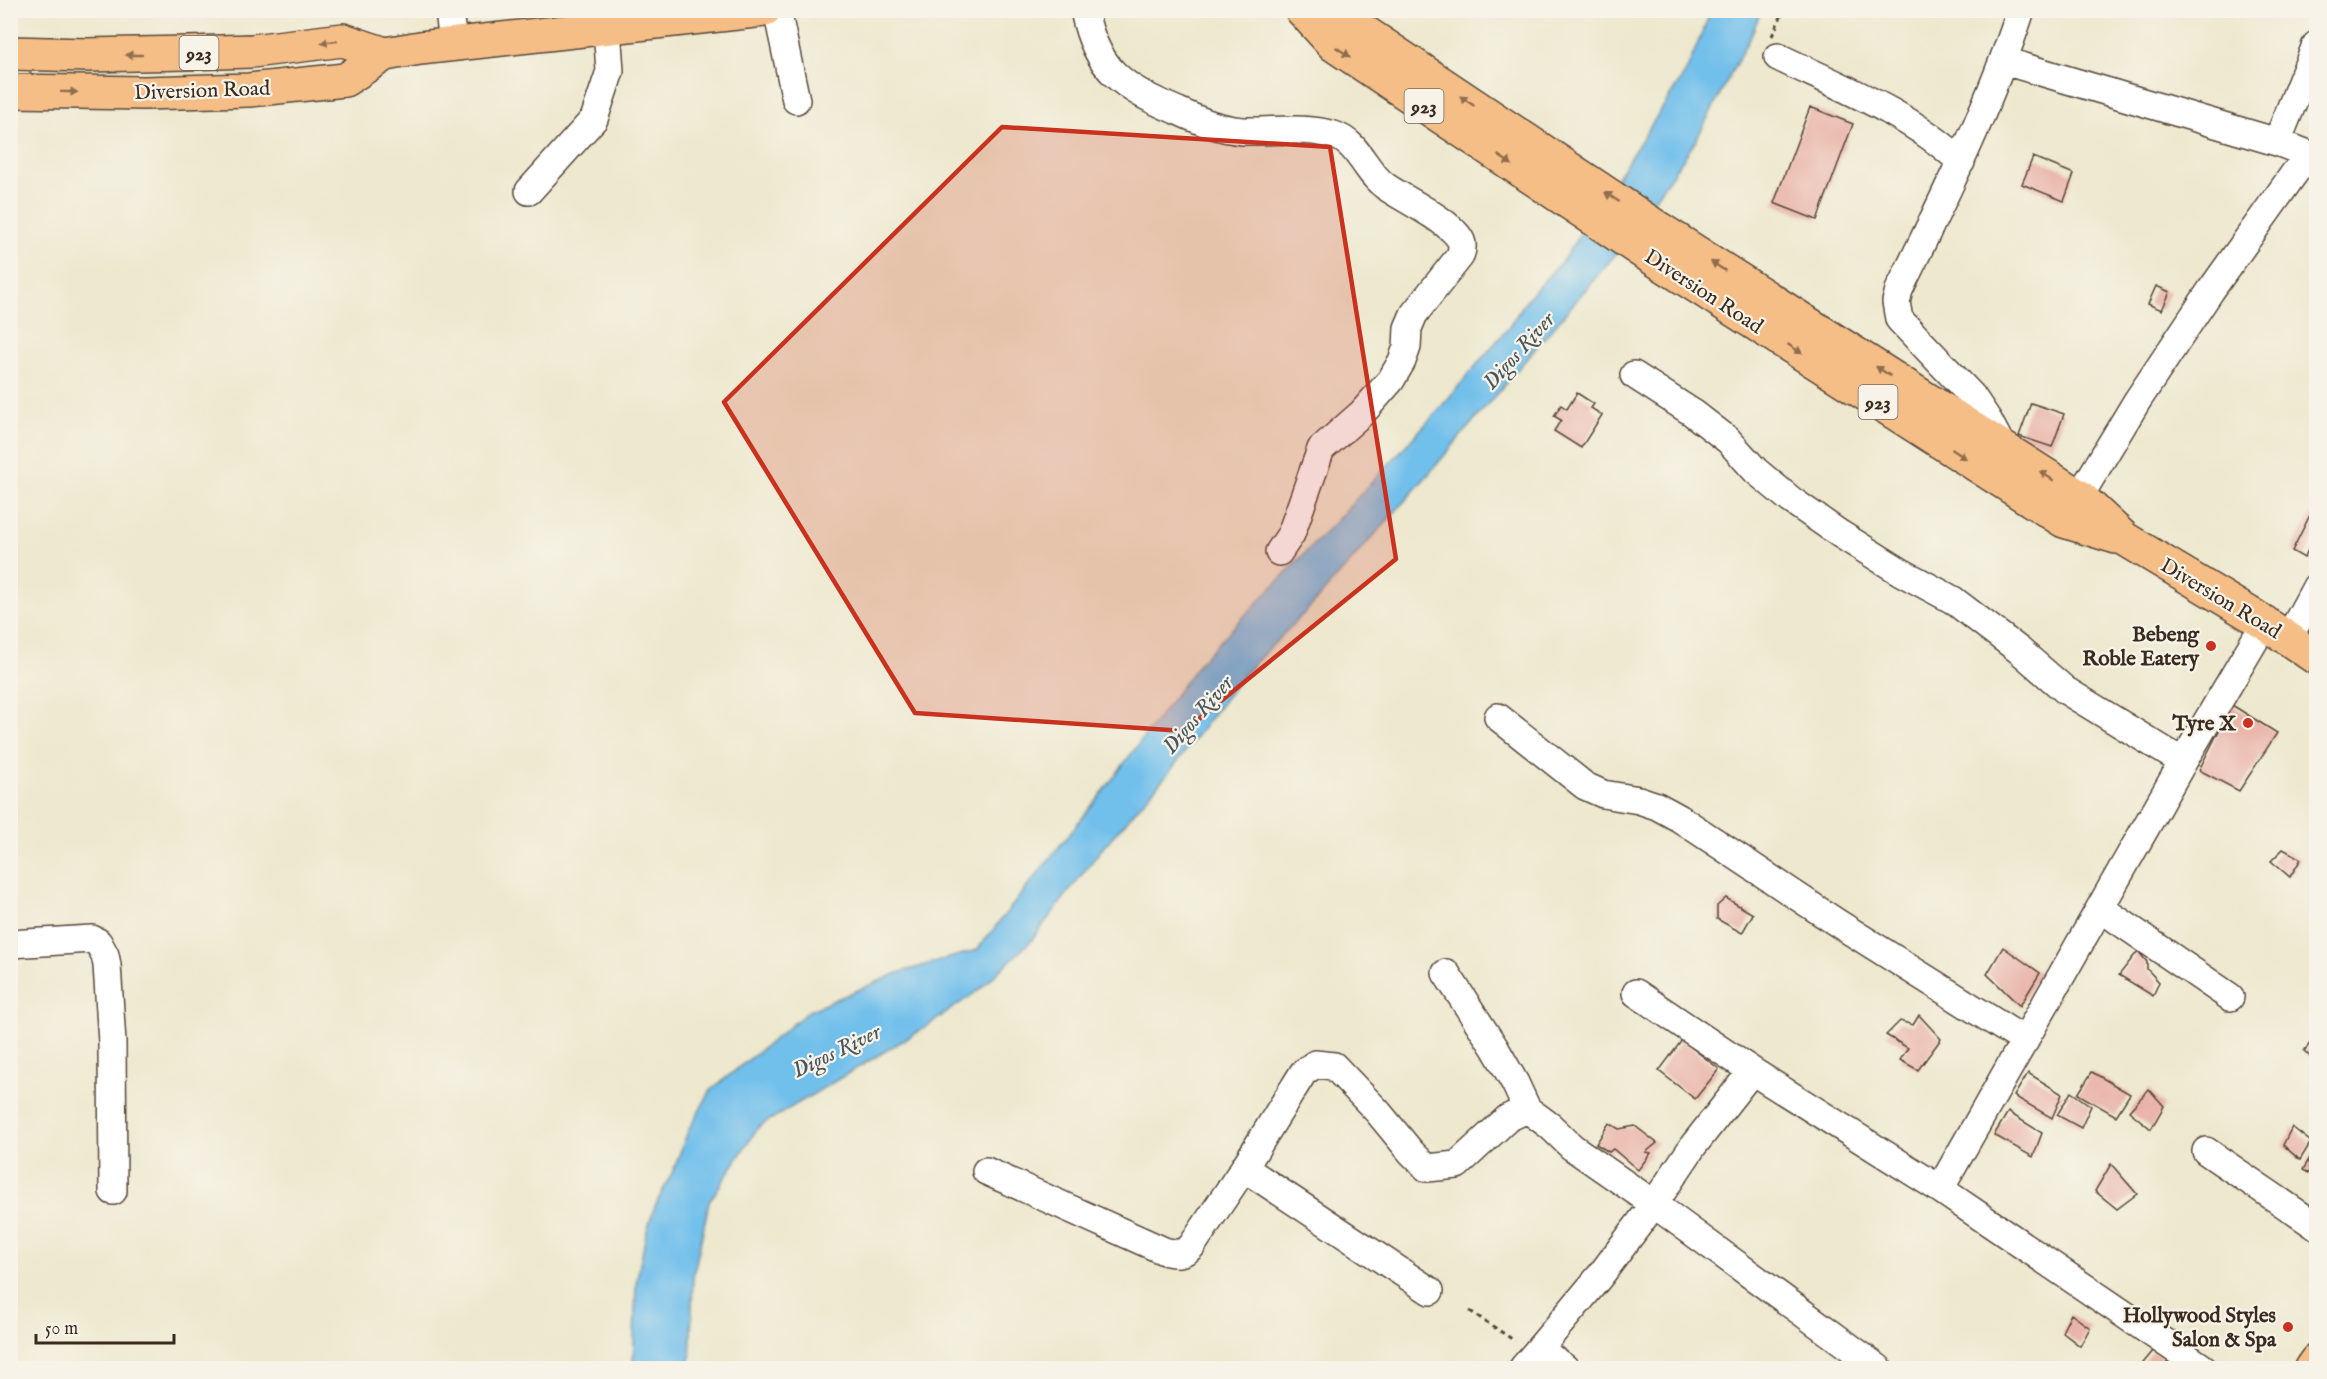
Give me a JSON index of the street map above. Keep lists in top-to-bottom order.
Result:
{
  "streets": {
    "main road": ["923", "Diversion Road"]
  },
  "water": ["Digos River"],
  "places": ["Bebeng Roble Eatery", "Tyre X", "Hollywood Styles Salon & Spa"],
  "scale_bar": "50 m"
}
